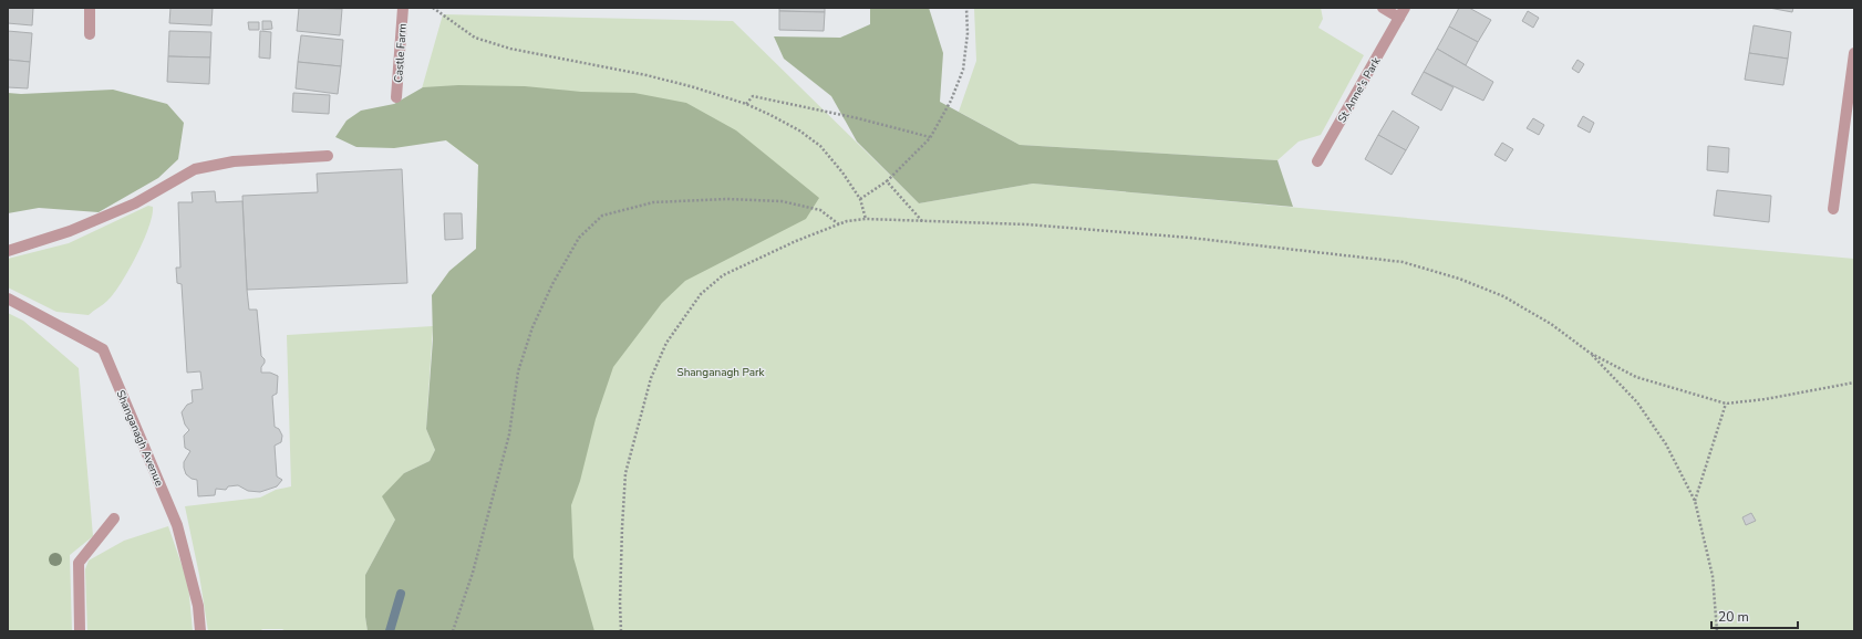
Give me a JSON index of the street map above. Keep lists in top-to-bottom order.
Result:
{
  "streets": {
    "street": ["Castle Farm", "St Anne's Park", "Shanganagh Avenue"]
  },
  "parks": ["Shanganagh Park"],
  "scale_bar": "20 m"
}
